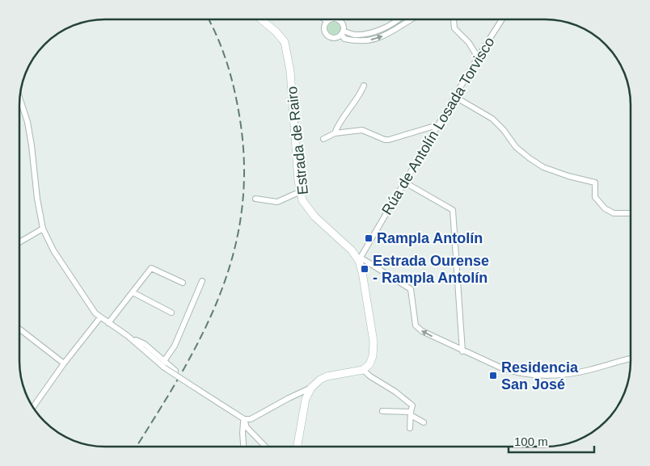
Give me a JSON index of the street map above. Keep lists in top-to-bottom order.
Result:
{
  "streets": {
    "street": ["Rúa de Antolín Losada Torvisco", "Estrada de Rairo"]
  },
  "crossings": [
    ["Rúa de Antolín Losada Torvisco", "Estrada de Rairo"]
  ],
  "places": {
    "transit": ["Rampla Antolín", "Estrada Ourense - Rampla Antolín", "Residencia San José"]
  },
  "scale_bar": "100 m"
}
